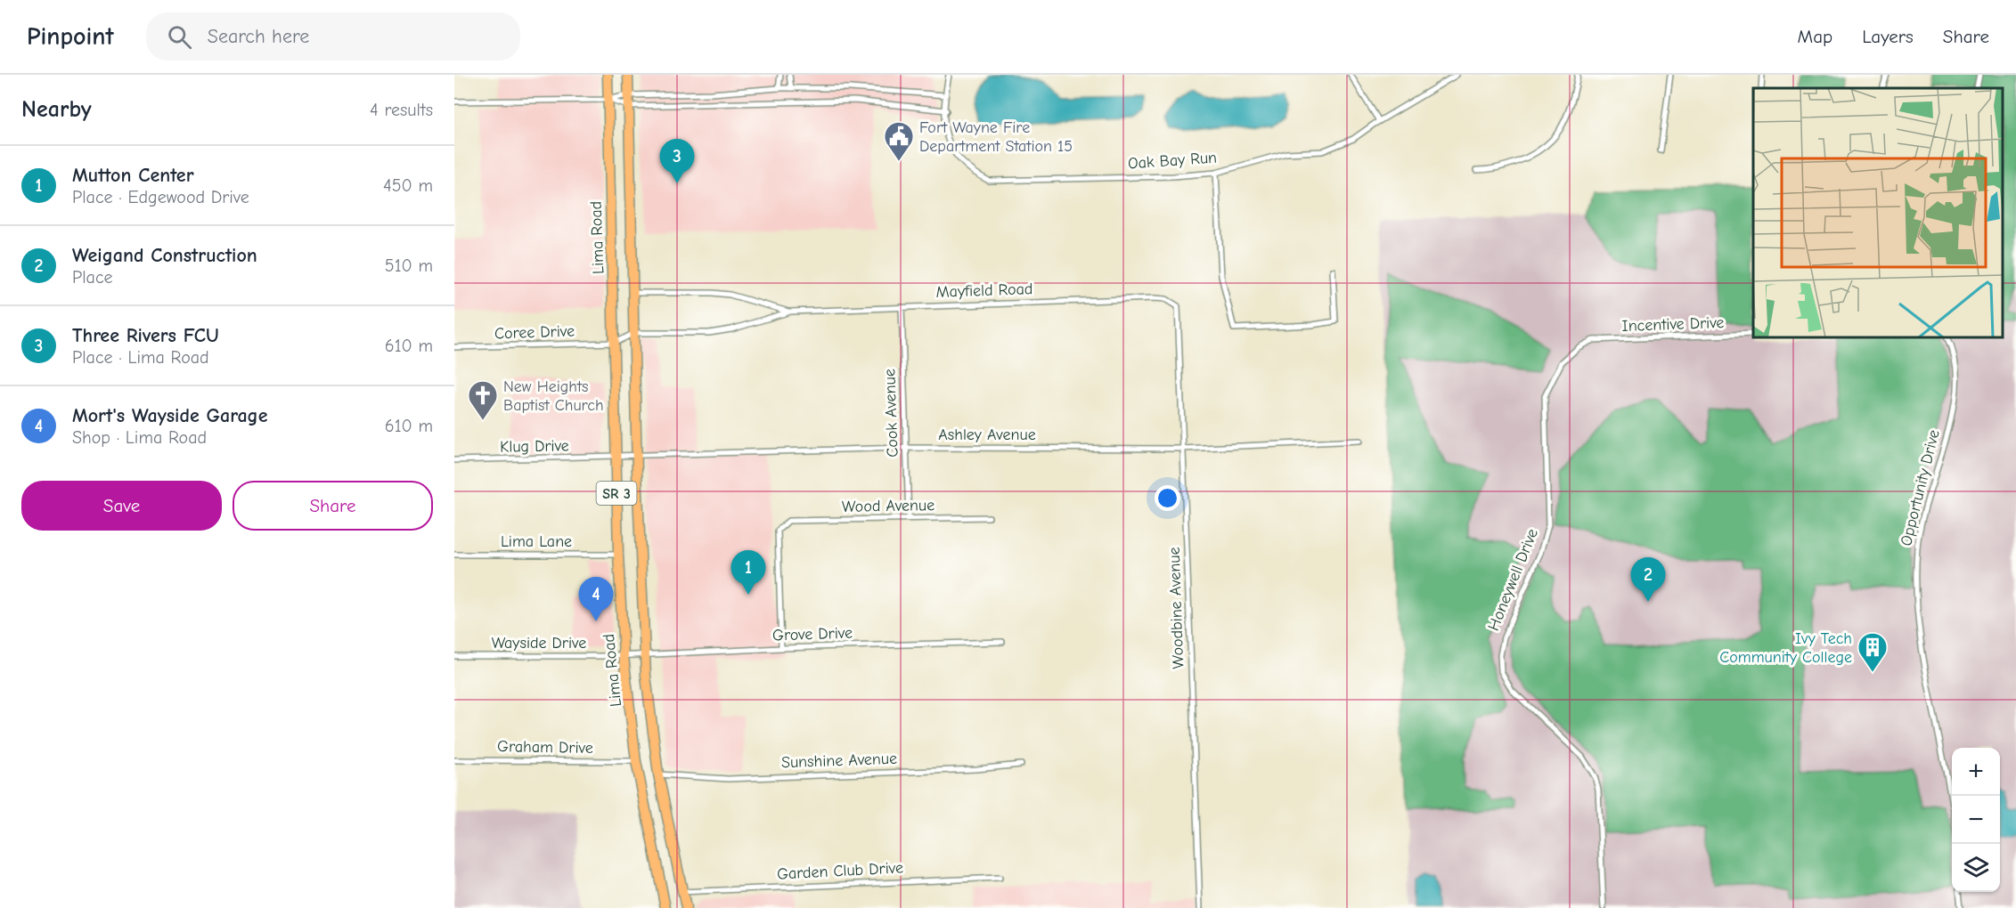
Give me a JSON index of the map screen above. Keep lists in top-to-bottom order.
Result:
{
  "streets": {
    "highway": ["Lima Road", "SR 3"],
    "street": [
      "Oak Bay Run",
      "Mayfield Road",
      "Incentive Drive",
      "Coree Drive",
      "Cook Avenue",
      "Ashley Avenue",
      "Klug Drive",
      "Opportunity Drive",
      "Wood Avenue",
      "Lima Lane",
      "Honeywell Drive",
      "Woodbine Avenue",
      "Grove Drive",
      "Wayside Drive",
      "Graham Drive",
      "Sunshine Avenue",
      "Garden Club Drive"
    ]
  },
  "crossings": [
    ["Lima Road", "Coree Drive"],
    ["Lima Road", "Ashley Avenue"],
    ["Lima Road", "Klug Drive"],
    ["Lima Road", "Lima Lane"],
    ["Lima Road", "Grove Drive"],
    ["Lima Road", "Wayside Drive"],
    ["Lima Road", "Graham Drive"],
    ["Lima Road", "Sunshine Avenue"],
    ["Lima Road", "Garden Club Drive"],
    ["Mayfield Road", "Cook Avenue"],
    ["Mayfield Road", "Woodbine Avenue"],
    ["Incentive Drive", "Honeywell Drive"],
    ["Cook Avenue", "Ashley Avenue"],
    ["Cook Avenue", "Wood Avenue"],
    ["Ashley Avenue", "Klug Drive"],
    ["Ashley Avenue", "Woodbine Avenue"],
    ["Wood Avenue", "Grove Drive"],
    ["Grove Drive", "Wayside Drive"]
  ],
  "places": {
    "public building": ["Fort Wayne Fire Department Station 15"],
    "church": ["New Heights Baptist Church"],
    "building": ["Ivy Tech Community College"]
  },
  "page": {
    "header": "Pinpoint",
    "search": "Search here",
    "nav": ["Map", "Layers", "Share"],
    "heading": ["Nearby", "4 results"],
    "pins": [
      "3",
      "1",
      "2",
      "4"
    ],
    "list": [
      {
        "mark": "1",
        "name": "Mutton Center",
        "note": "Place · Edgewood Drive",
        "value": "450 m"
      },
      {
        "mark": "2",
        "name": "Weigand Construction",
        "note": "Place",
        "value": "510 m"
      },
      {
        "mark": "3",
        "name": "Three Rivers FCU",
        "note": "Place · Lima Road",
        "value": "610 m"
      },
      {
        "mark": "4",
        "name": "Mort's Wayside Garage",
        "note": "Shop · Lima Road",
        "value": "610 m"
      }
    ],
    "buttons": ["Save", "Share"],
    "map_buttons": ["+", "−"]
  }
}
